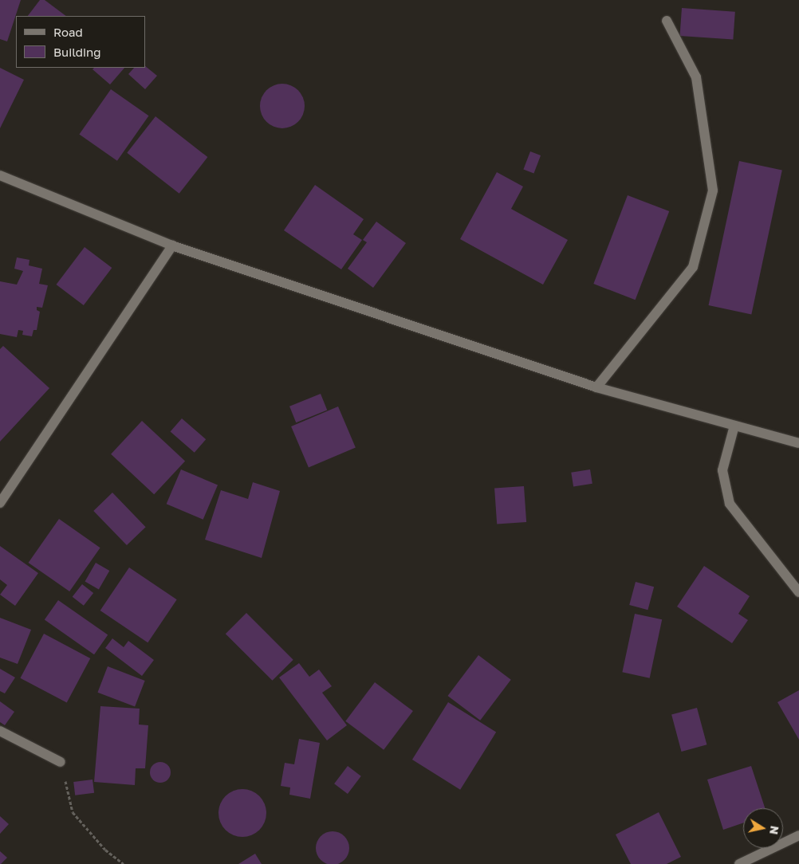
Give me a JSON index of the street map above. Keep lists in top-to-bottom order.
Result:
{
  "legend": ["Road", "Building"],
  "north": "right"
}
